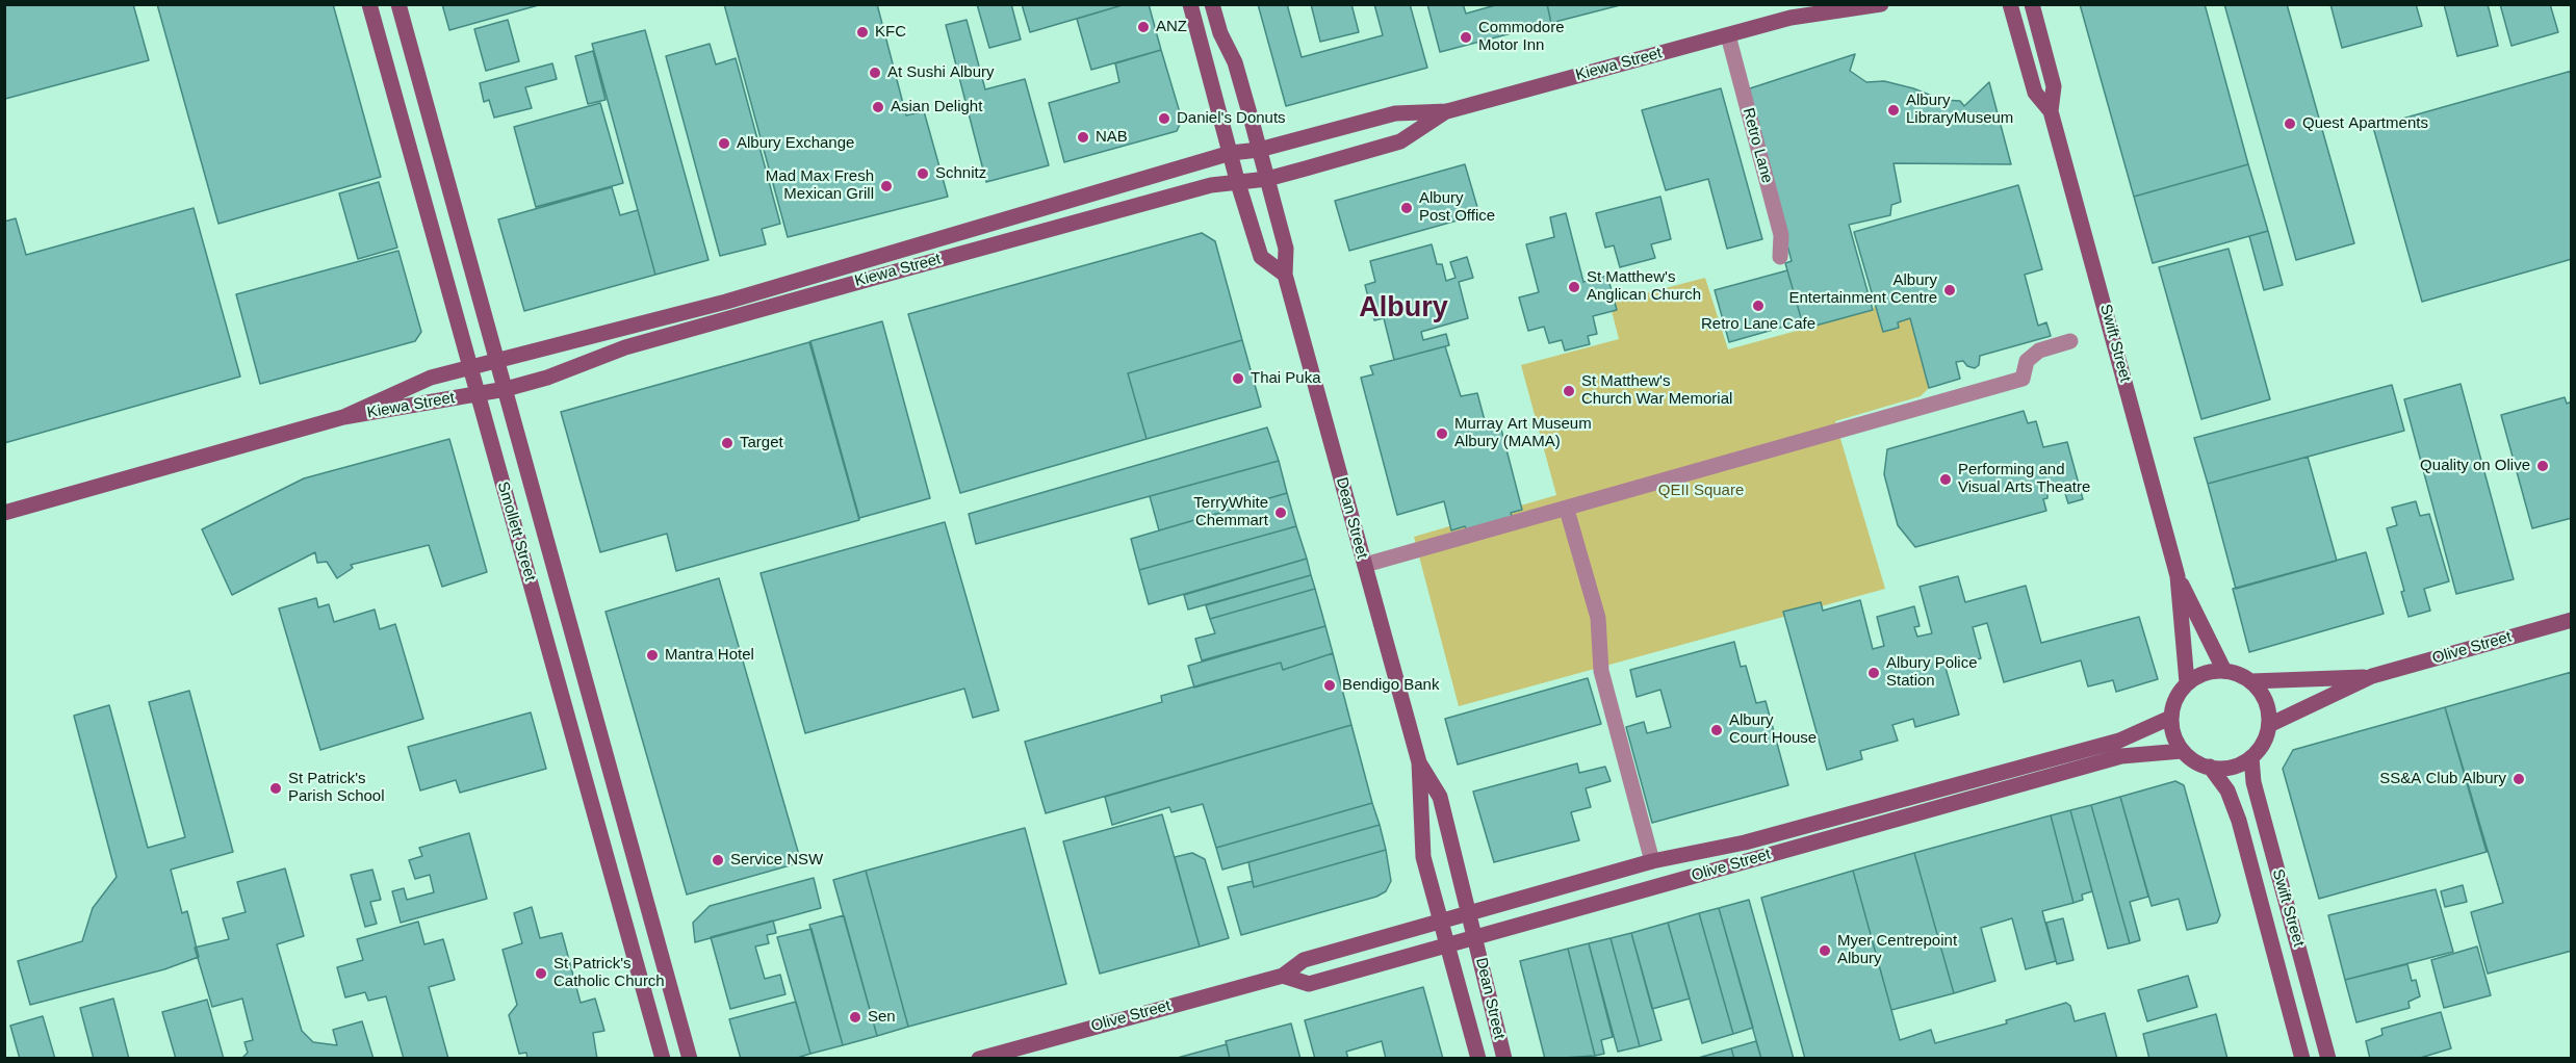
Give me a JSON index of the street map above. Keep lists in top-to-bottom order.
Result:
{
  "streets": {
    "street": [
      "Kiewa Street",
      "Retro Lane",
      "Swift Street",
      "Dean Street",
      "Smollett Street",
      "Olive Street"
    ]
  },
  "crossings": [
    ["Kiewa Street", "Retro Lane"],
    ["Kiewa Street", "Dean Street"],
    ["Kiewa Street", "Smollett Street"],
    ["Swift Street", "Olive Street"],
    ["Dean Street", "Olive Street"]
  ],
  "districts": ["Albury"],
  "parks": ["QEII Square"],
  "places": [
    "ANZ",
    "KFC",
    "Commodore Motor Inn",
    "At Sushi Albury",
    "Asian Delight",
    "Albury LibraryMuseum",
    "Daniel's Donuts",
    "Quest Apartments",
    "NAB",
    "Albury Exchange",
    "Schnitz",
    "Mad Max Fresh Mexican Grill",
    "Albury Post Office",
    "St Matthew's Anglican Church",
    "Albury Entertainment Centre",
    "Retro Lane Cafe",
    "Thai Puka",
    "St Matthew's Church War Memorial",
    "Murray Art Museum Albury (MAMA)",
    "Target",
    "Quality on Olive",
    "Performing and Visual Arts Theatre",
    "TerryWhite Chemmart",
    "Mantra Hotel",
    "Albury Police Station",
    "Bendigo Bank",
    "Albury Court House",
    "SS&A Club Albury",
    "St Patrick's Parish School",
    "Service NSW",
    "Myer Centrepoint Albury",
    "St Patrick's Catholic Church",
    "Sen"
  ]
}
